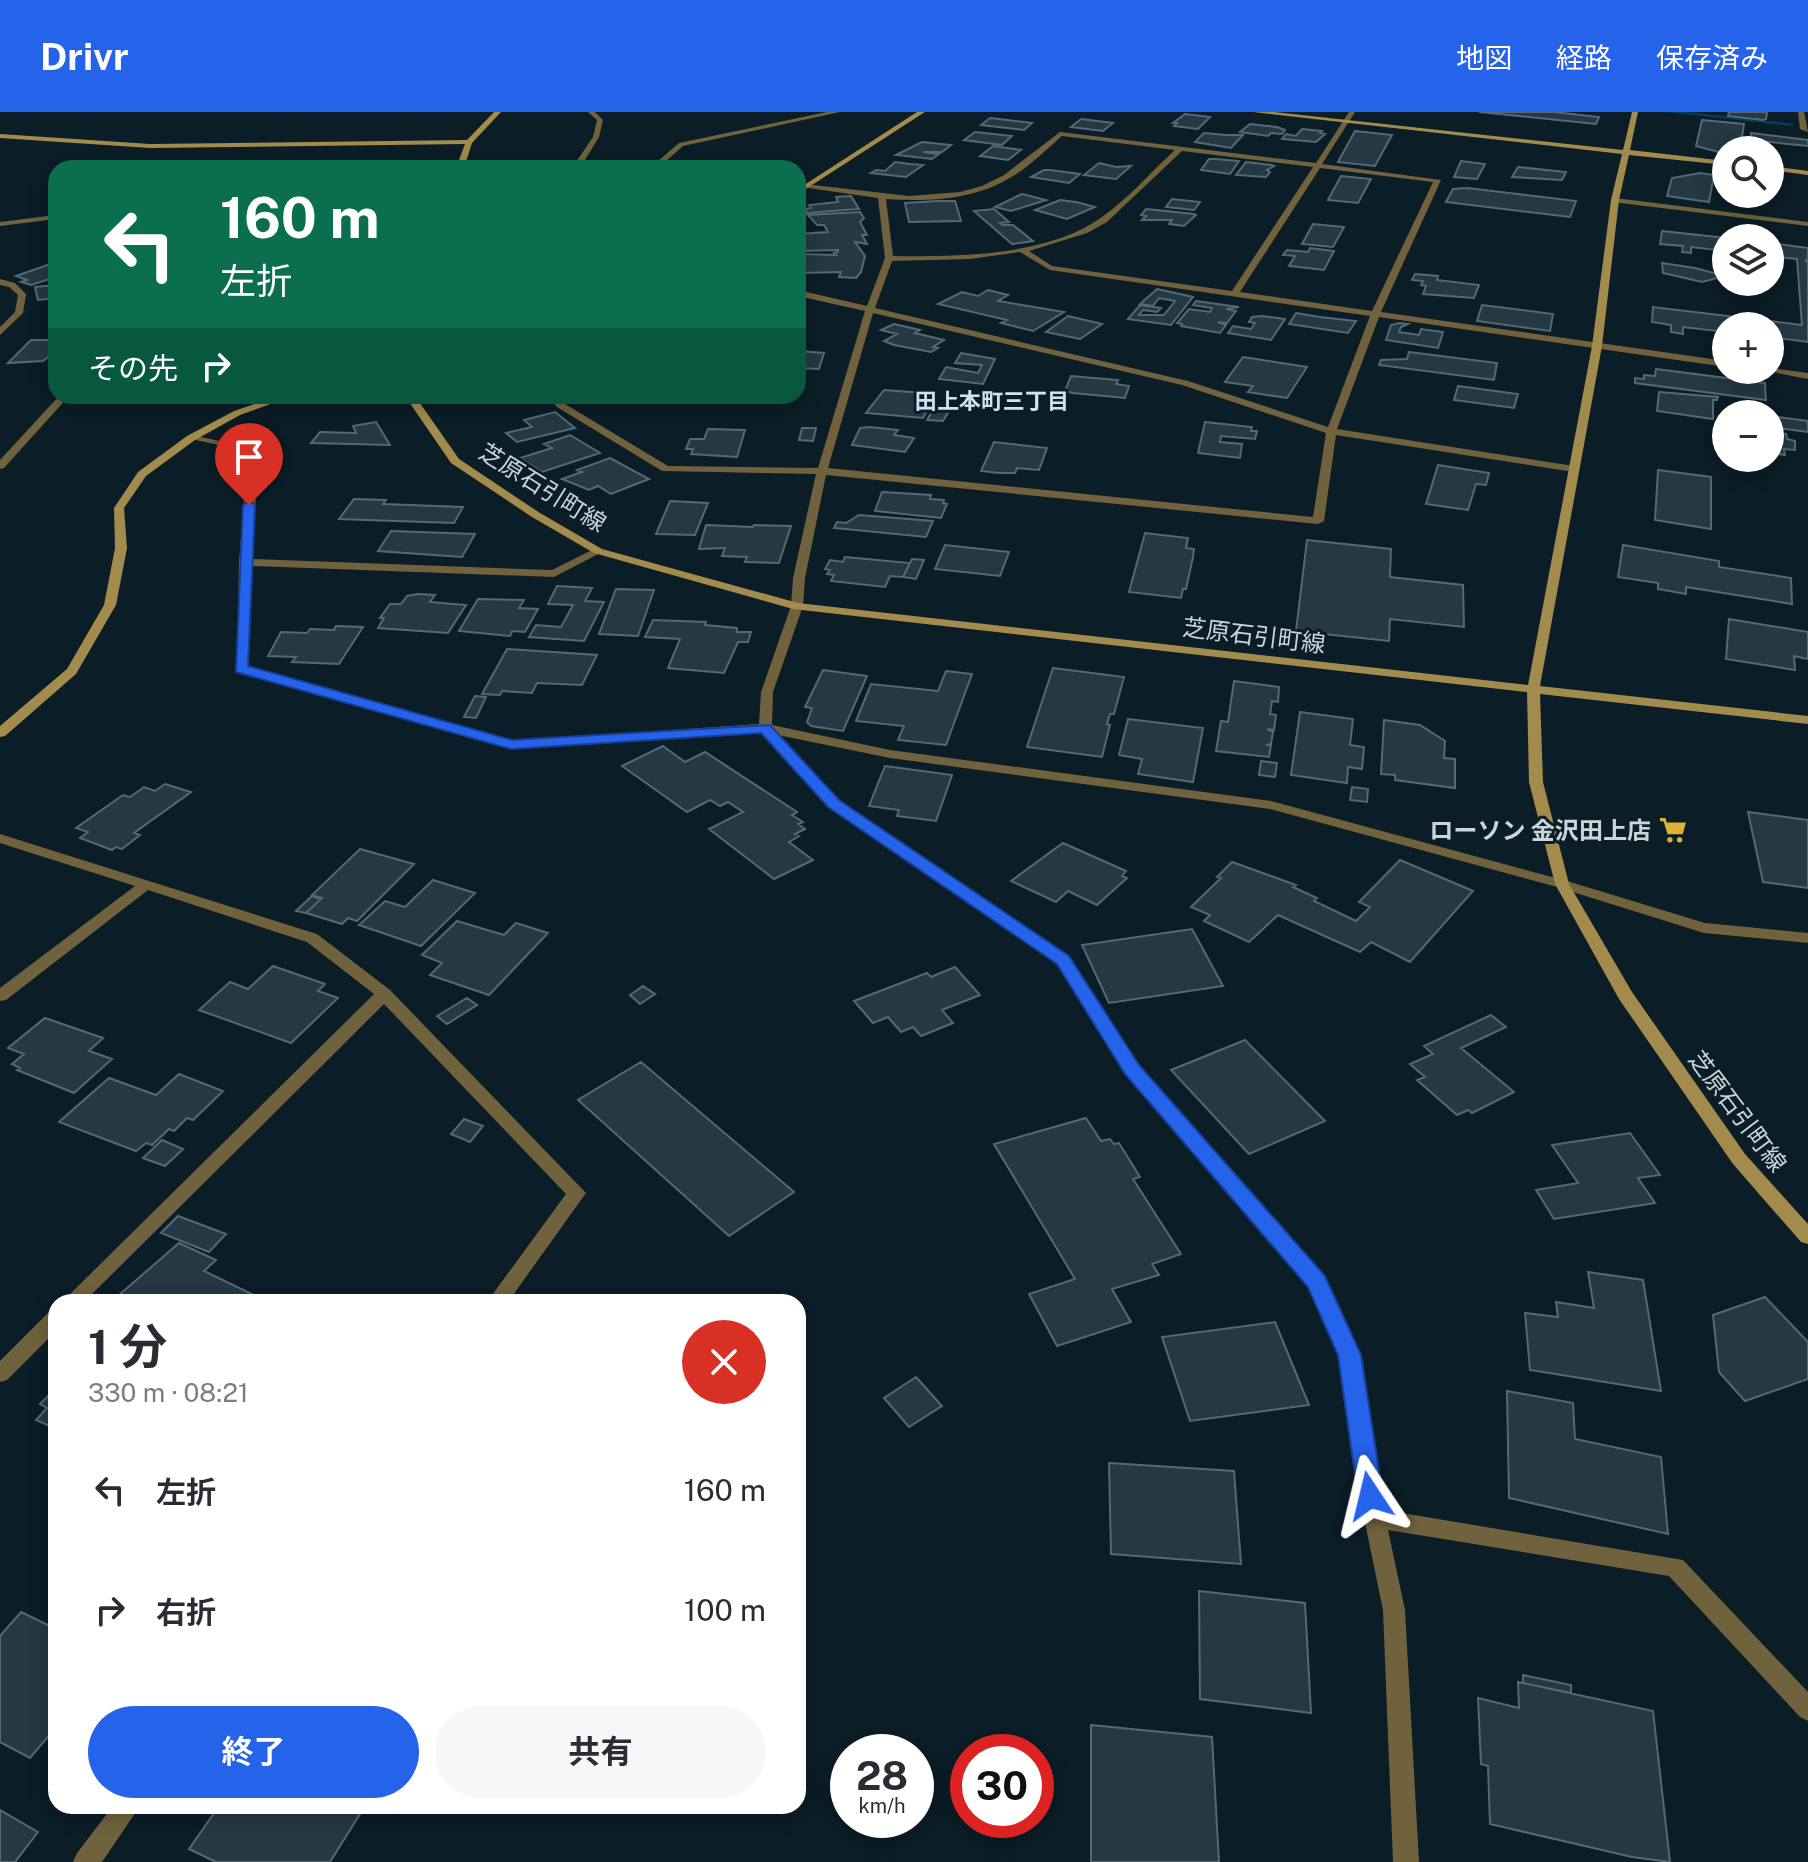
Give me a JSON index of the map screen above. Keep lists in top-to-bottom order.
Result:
{
  "streets": {
    "street": ["芝原石引町線"]
  },
  "districts": ["田上本町三丁目"],
  "places": {
    "supermarket": ["ローソン 金沢田上店"]
  },
  "page": {
    "header": "Drivr",
    "nav": ["地図", "経路", "保存済み"],
    "map_buttons": ["+", "−"],
    "turn": ["160 m", "左折"],
    "then": "その先",
    "heading": ["1 分", "330 m · 08:21"],
    "list": [
      {
        "name": "左折",
        "value": "160 m"
      },
      {
        "name": "右折",
        "value": "100 m"
      }
    ],
    "buttons": ["終了", "共有"],
    "speed": "28 km/h",
    "limit": "30"
  }
}
